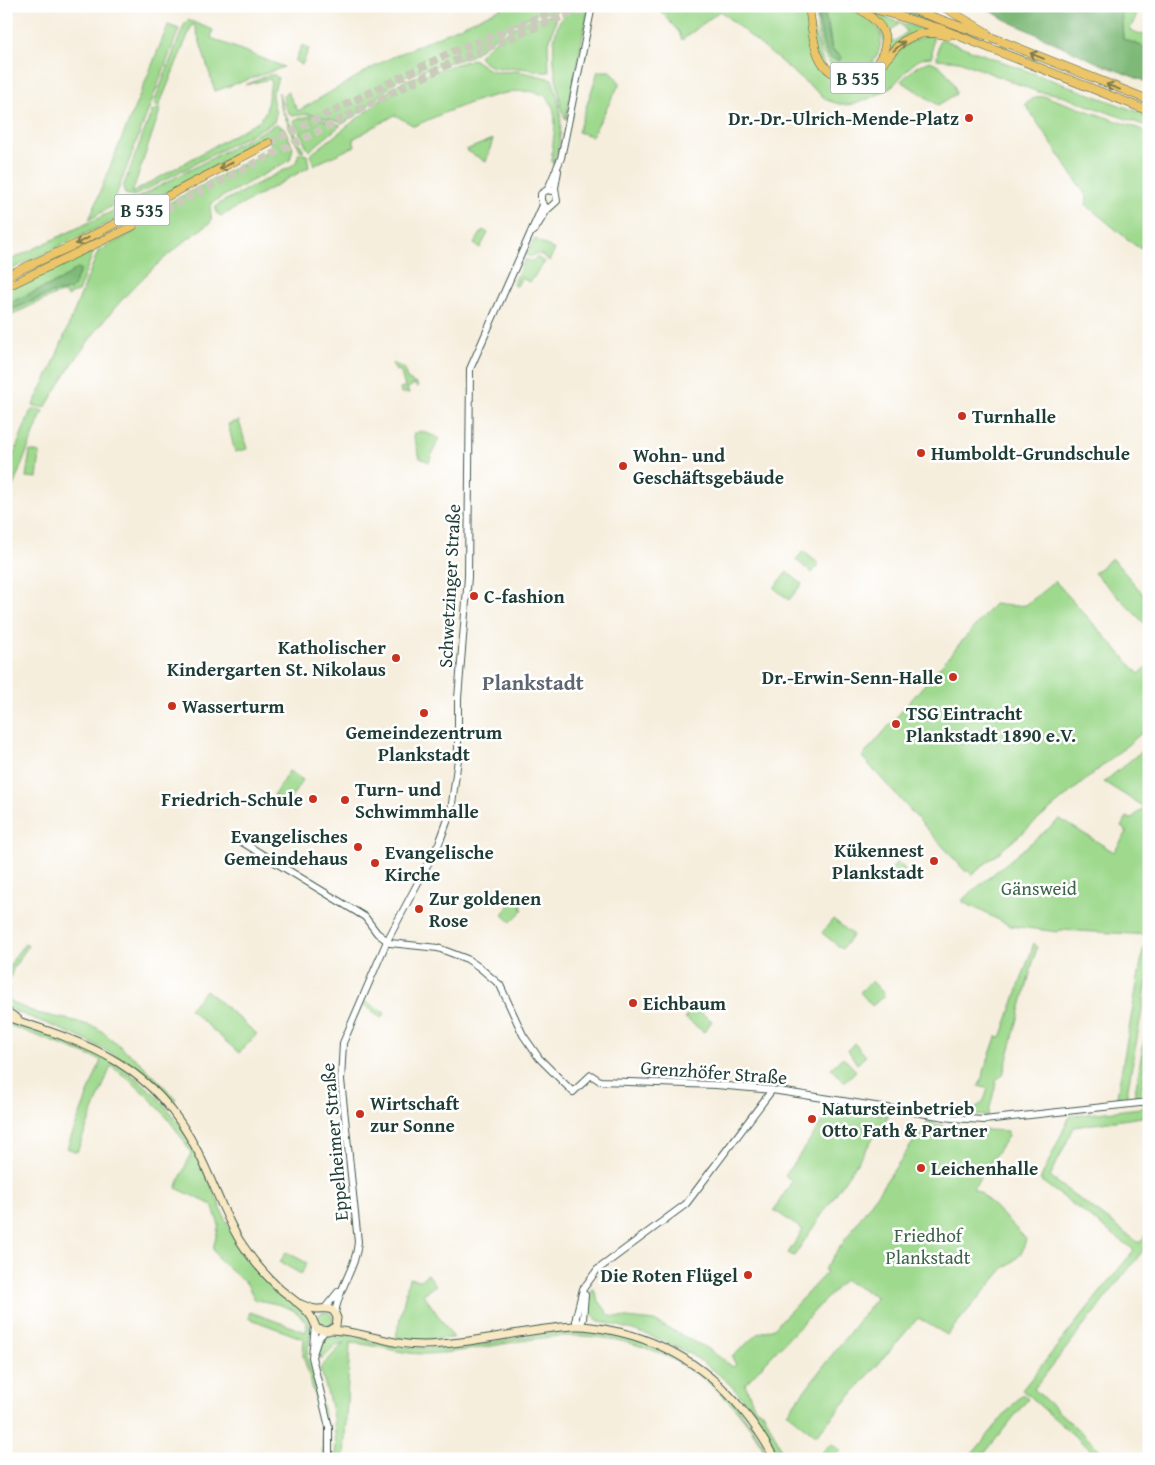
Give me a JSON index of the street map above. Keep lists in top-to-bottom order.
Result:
{
  "streets": {
    "highway": ["B 535"],
    "street": ["Schwetzinger Straße", "Grenzhöfer Straße", "Eppelheimer Straße"]
  },
  "crossings": [
    ["Schwetzinger Straße", "Grenzhöfer Straße"],
    ["Schwetzinger Straße", "Eppelheimer Straße"],
    ["Grenzhöfer Straße", "Eppelheimer Straße"]
  ],
  "districts": ["Plankstadt"],
  "parks": ["Gänsweid", "Friedhof Plankstadt"],
  "places": [
    "Dr.-Dr.-Ulrich-Mende-Platz",
    "Turnhalle",
    "Humboldt-Grundschule",
    "Wohn- und Geschäftsgebäude",
    "C-fashion",
    "Katholischer Kindergarten St. Nikolaus",
    "Dr.-Erwin-Senn-Halle",
    "Wasserturm",
    "Gemeindezentrum Plankstadt",
    "TSG Eintracht Plankstadt 1890 e.V.",
    "Friedrich-Schule",
    "Turn- und Schwimmhalle",
    "Evangelisches Gemeindehaus",
    "Kükennest Plankstadt",
    "Evangelische Kirche",
    "Zur goldenen Rose",
    "Eichbaum",
    "Wirtschaft zur Sonne",
    "Natursteinbetrieb Otto Fath & Partner",
    "Leichenhalle",
    "Die Roten Flügel"
  ]
}
